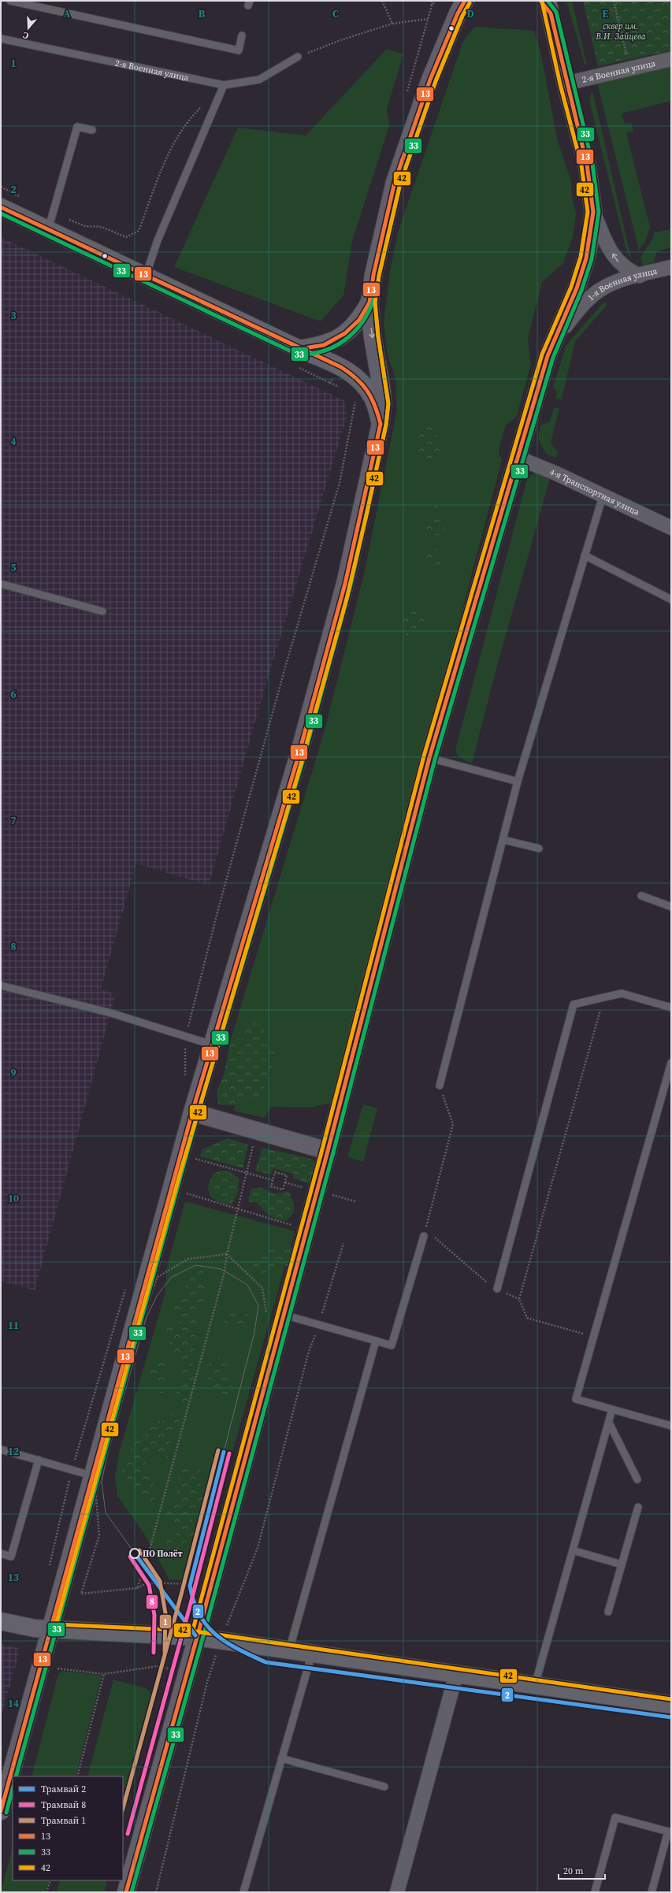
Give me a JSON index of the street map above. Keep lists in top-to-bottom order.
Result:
{
  "streets": {
    "street": ["2-я Военная улица", "1-я Военная улица", "4-я Транспортная улица"]
  },
  "parks": ["сквер им. В.И. Зайцева"],
  "places": ["ПО Полёт"],
  "lines": [
    "transit line 13",
    "transit line 33",
    "transit line 42",
    "tram line 1",
    "tram line 2",
    "tram line 8"
  ],
  "legend": [
    "Трамвай 2",
    "Трамвай 8",
    "Трамвай 1",
    "13",
    "33",
    "42"
  ],
  "scale_bar": "20 m",
  "north": "bottom",
  "grid": {
    "columns": [
      "A",
      "B",
      "C",
      "D",
      "E"
    ],
    "rows": [
      "1",
      "2",
      "3",
      "4",
      "5",
      "6",
      "7",
      "8",
      "9",
      "10",
      "11",
      "12",
      "13",
      "14"
    ]
  }
}
